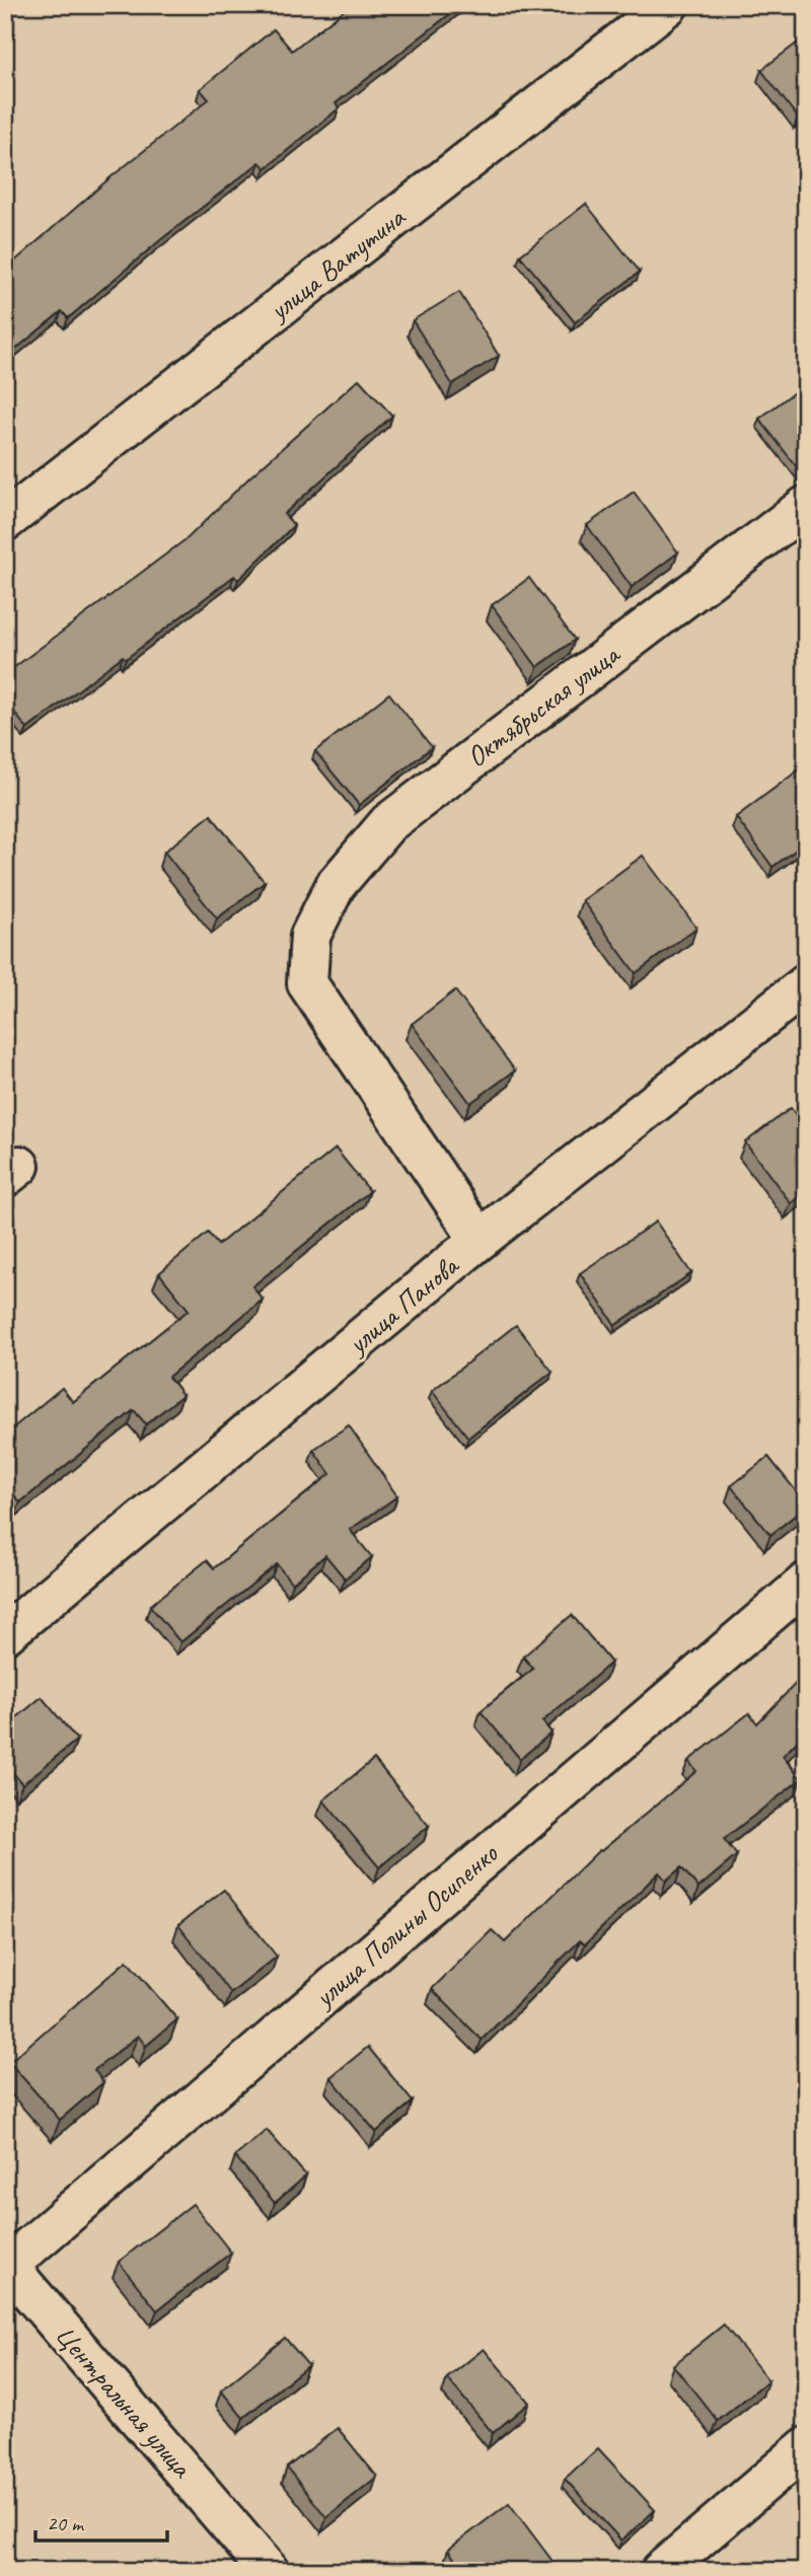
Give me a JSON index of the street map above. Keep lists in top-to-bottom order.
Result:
{
  "streets": {
    "street": [
      "улица Ватутина",
      "Октябрьская улица",
      "улица Панова",
      "улица Полины Осипенко",
      "Центральная улица"
    ]
  },
  "crossings": [
    ["Октябрьская улица", "улица Панова"],
    ["улица Полины Осипенко", "Центральная улица"]
  ],
  "scale_bar": "20 m"
}
